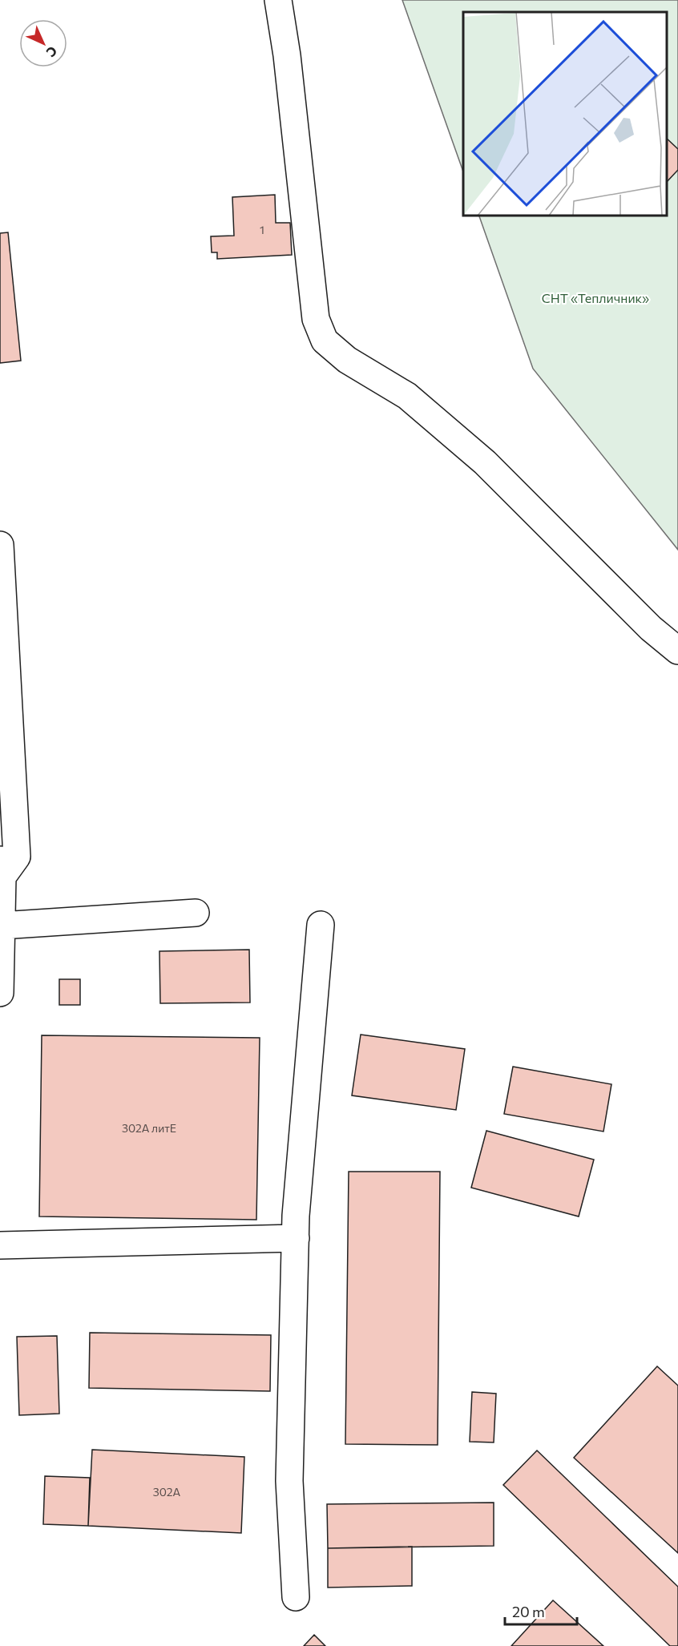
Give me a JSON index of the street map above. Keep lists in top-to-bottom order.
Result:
{
  "parks": ["СНТ «Тепличник»"],
  "house_numbers": ["1", "302А литЕ", "302А"],
  "scale_bar": "20 m",
  "north": "bottom right"
}
